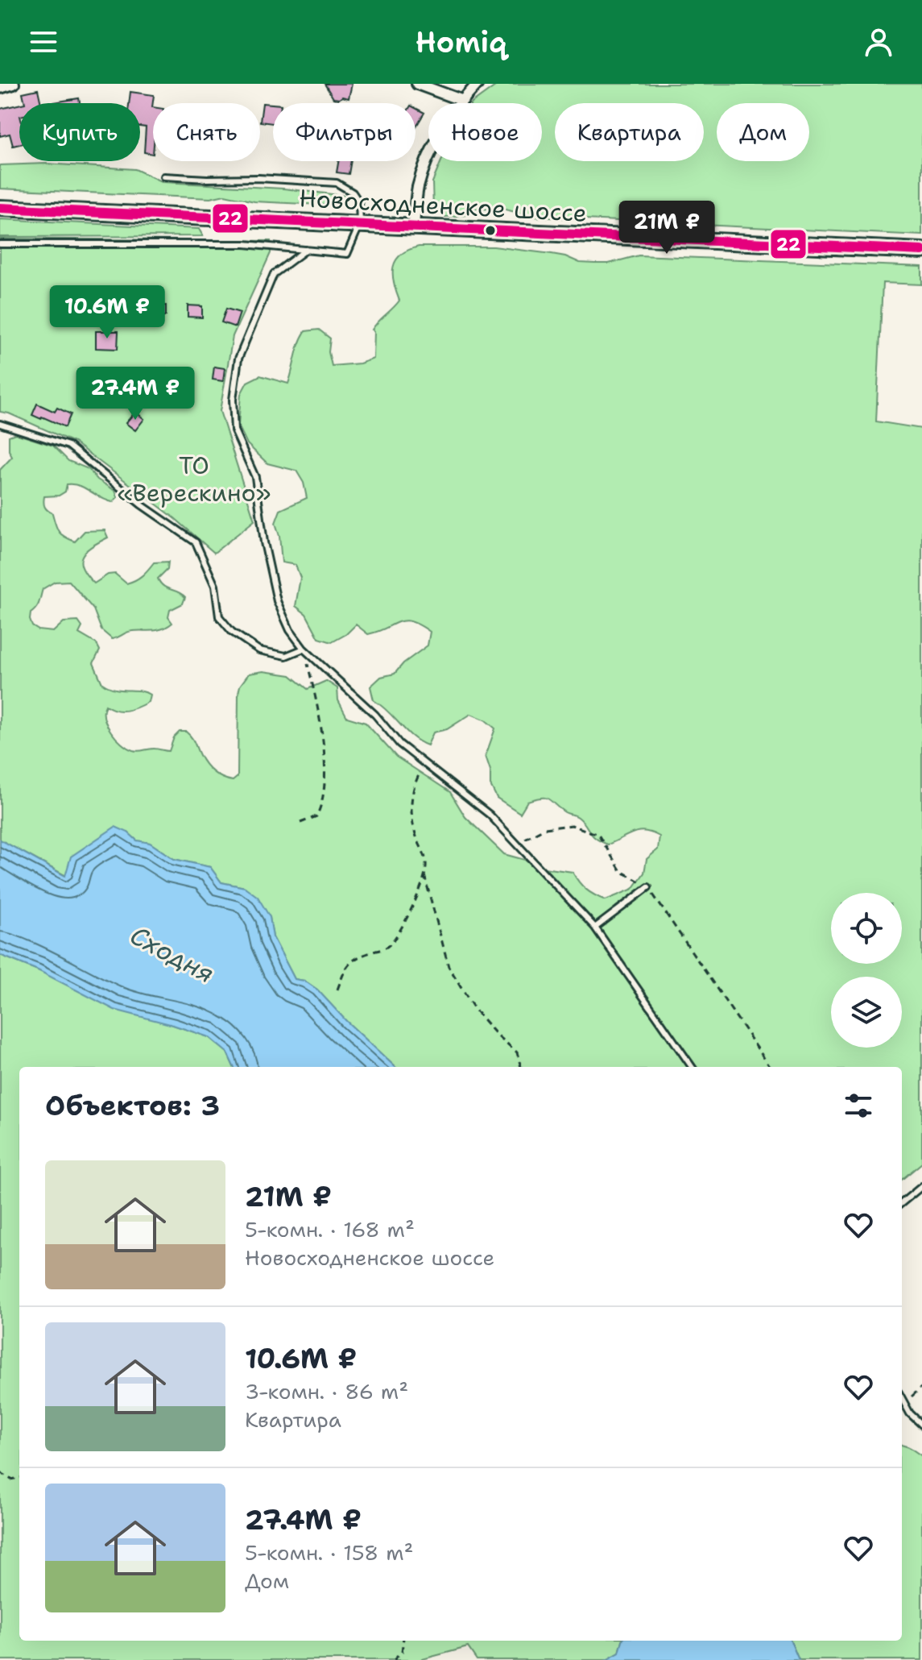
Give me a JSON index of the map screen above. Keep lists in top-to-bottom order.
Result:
{
  "streets": {
    "main road": ["Новосходненское шоссе"]
  },
  "water": ["Сходня"],
  "parks": ["ТО «Верескино»"],
  "lines": ["transit line 22"],
  "page": {
    "header": "Homiq",
    "chip": [
      "Купить",
      "Снять",
      "Фильтры",
      "Новое",
      "Квартира",
      "Дом"
    ],
    "price": ["21M ₽", "10.6M ₽", "27.4M ₽"],
    "heading": "Объектов: 3",
    "list": [
      {
        "name": "21M ₽",
        "note": "5-комн. · 168 m² · Новосходненское шоссе"
      },
      {
        "name": "10.6M ₽",
        "note": "3-комн. · 86 m² · Квартира"
      },
      {
        "name": "27.4M ₽",
        "note": "5-комн. · 158 m² · Дом"
      }
    ]
  }
}
